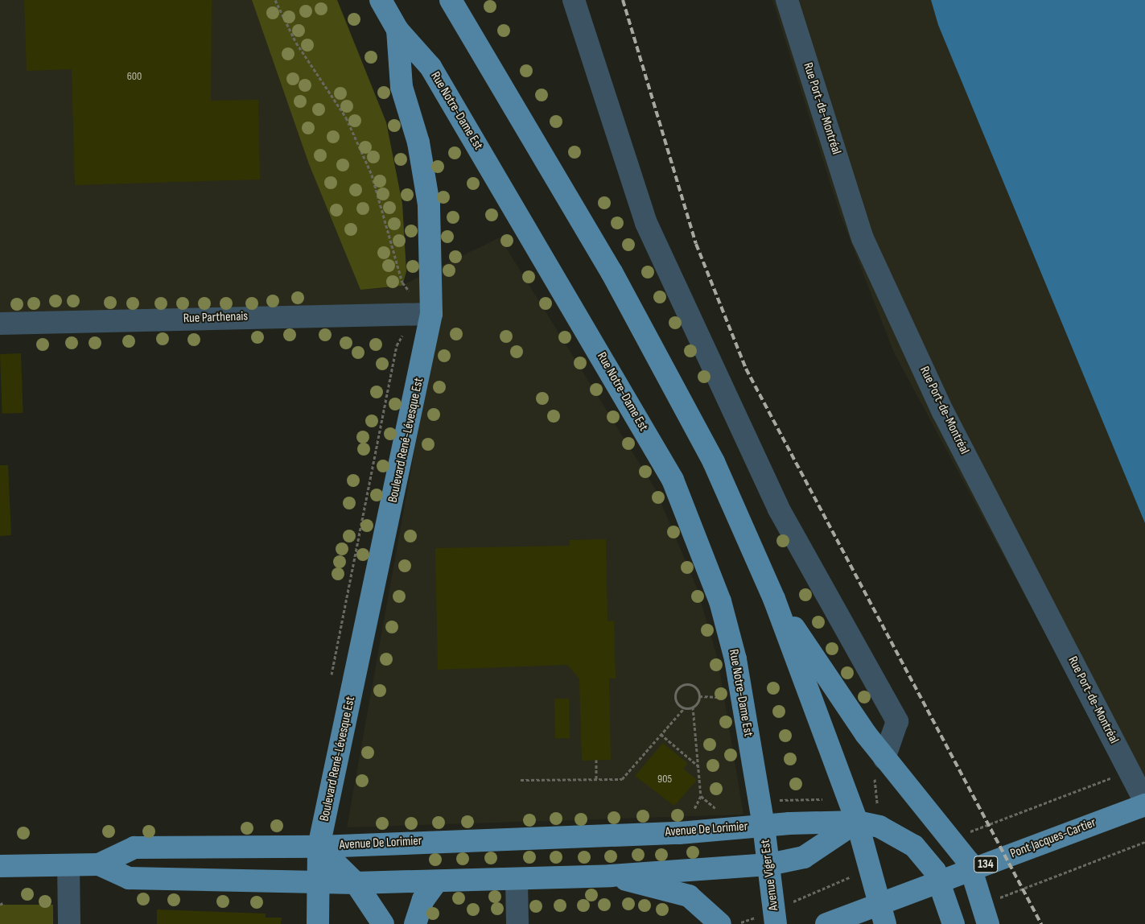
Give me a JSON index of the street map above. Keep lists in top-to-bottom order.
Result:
{
  "streets": {
    "main road": [
      "Rue Notre-Dame Est",
      "Boulevard René-Lévesque Est",
      "Avenue De Lorimier",
      "Pont Jacques-Cartier",
      "134",
      "Avenue Viger Est"
    ],
    "street": ["Rue Port-de-Montréal", "Rue Parthenais"]
  },
  "crossings": [
    ["Rue Notre-Dame Est", "Boulevard René-Lévesque Est"],
    ["Rue Notre-Dame Est", "Avenue De Lorimier"],
    ["Rue Notre-Dame Est", "Avenue Viger Est"],
    ["Rue Parthenais", "Boulevard René-Lévesque Est"],
    ["Boulevard René-Lévesque Est", "Avenue De Lorimier"],
    ["Avenue De Lorimier", "Avenue Viger Est"]
  ],
  "house_numbers": ["600", "905"]
}
